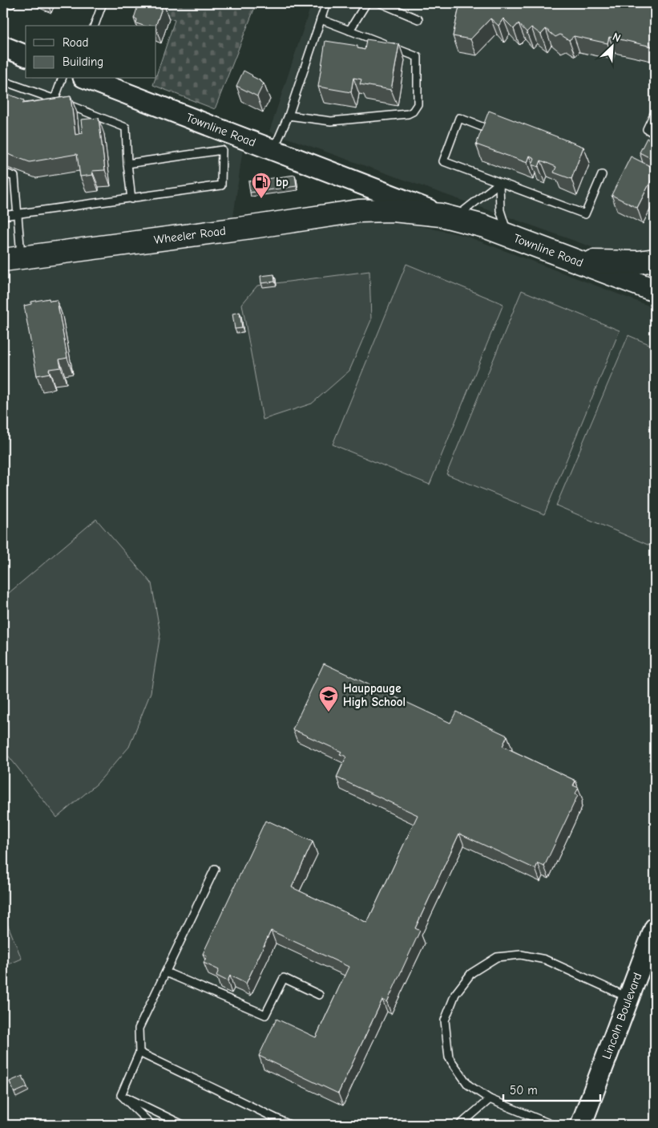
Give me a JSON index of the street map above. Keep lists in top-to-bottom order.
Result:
{
  "streets": {
    "main road": ["Townline Road", "Wheeler Road", "Lincoln Boulevard"]
  },
  "crossings": [
    ["Townline Road", "Wheeler Road"]
  ],
  "places": {
    "fuel station": ["bp"],
    "school or university": ["Hauppauge High School"]
  },
  "legend": ["Road", "Building"],
  "scale_bar": "50 m",
  "north": "top right"
}
